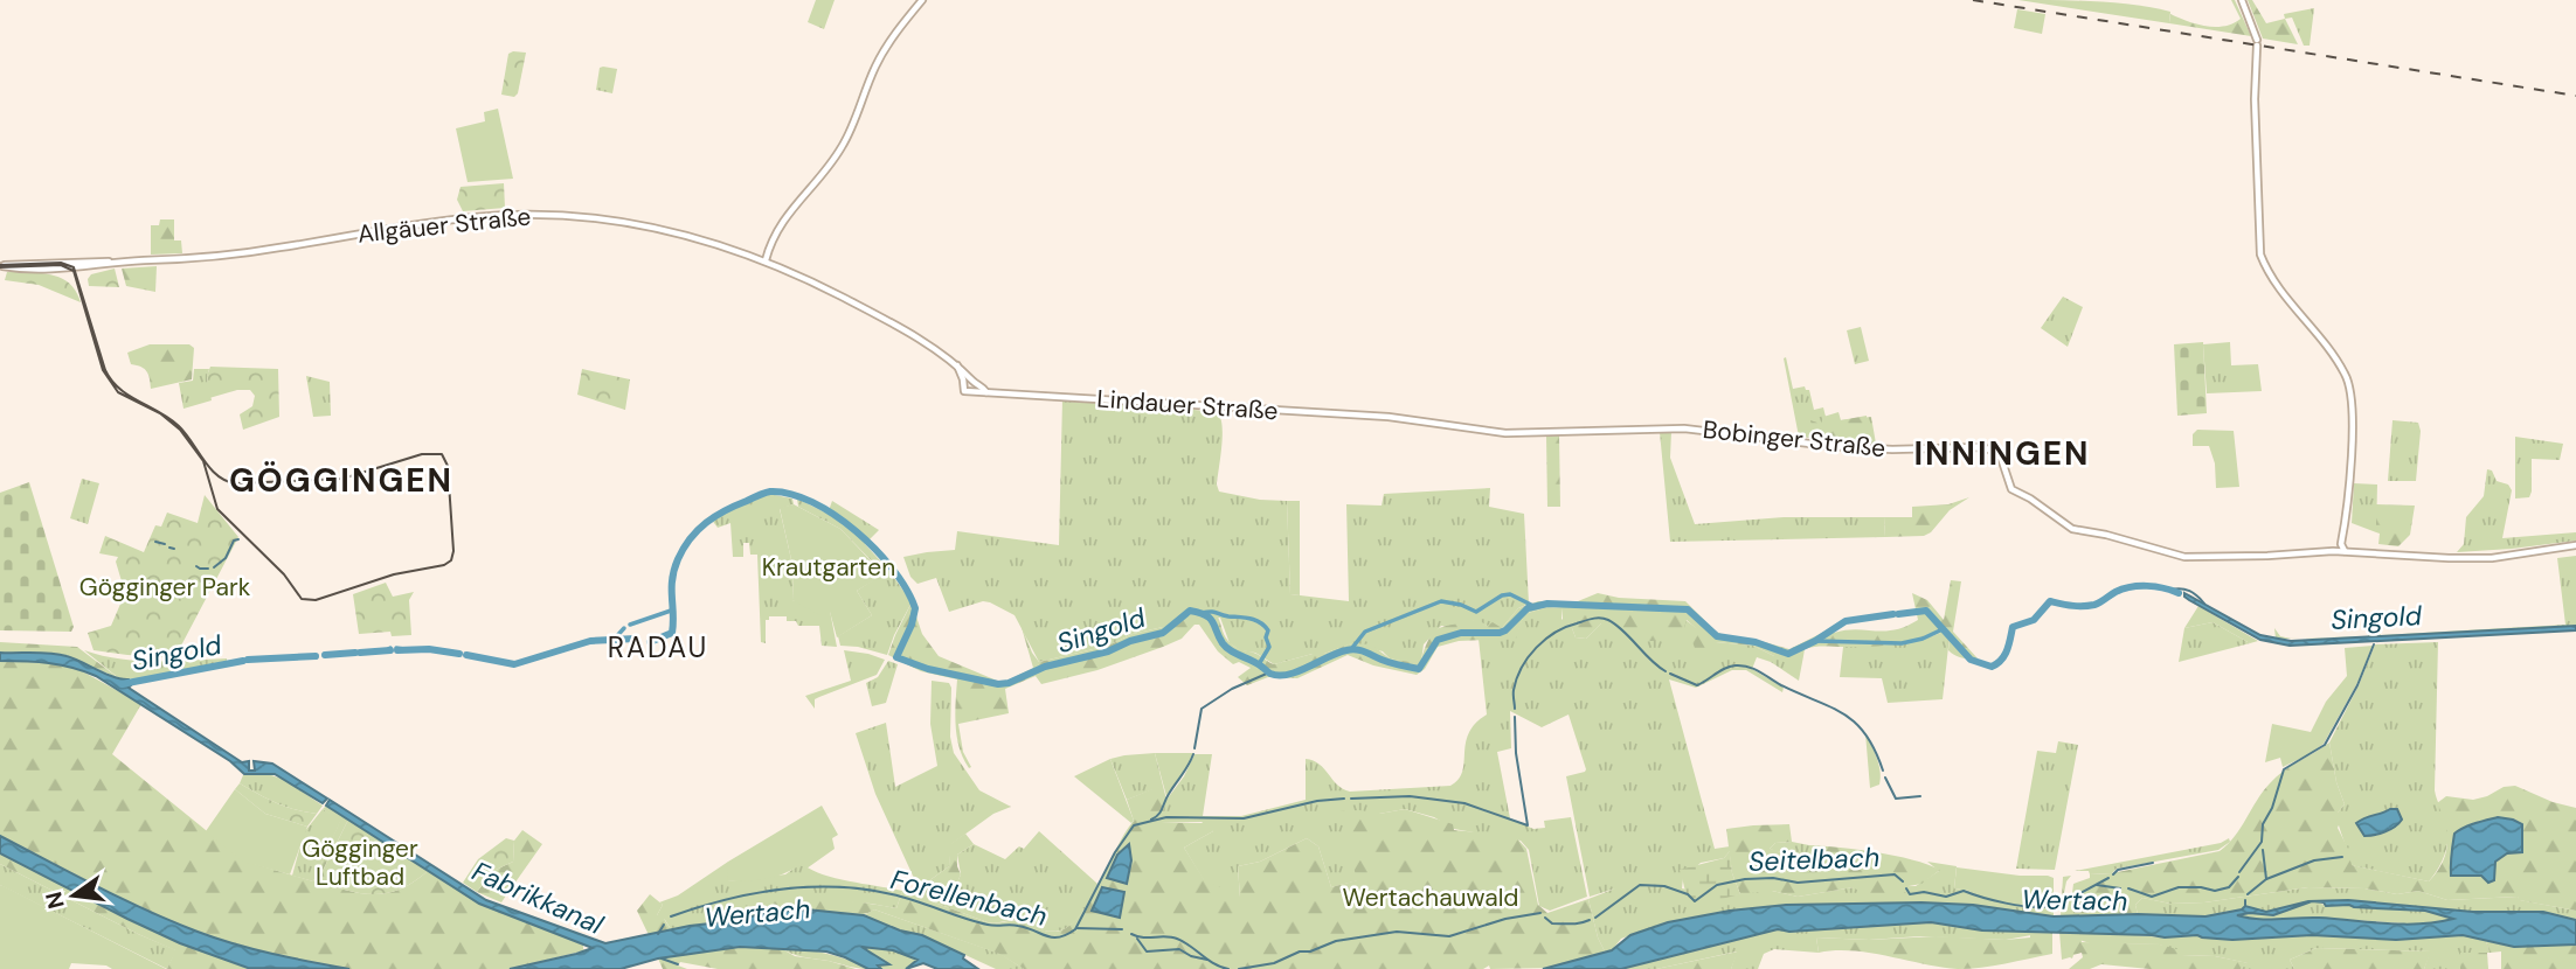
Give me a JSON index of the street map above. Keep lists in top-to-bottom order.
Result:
{
  "streets": {
    "main road": ["Allgäuer Straße", "Lindauer Straße", "Bobinger Straße"]
  },
  "crossings": [
    ["Allgäuer Straße", "Lindauer Straße"],
    ["Lindauer Straße", "Bobinger Straße"]
  ],
  "districts": ["INNINGEN", "GÖGGINGEN", "RADAU"],
  "water": [
    "Singold",
    "Seitelbach",
    "Fabrikkanal",
    "Forellenbach",
    "Wertach"
  ],
  "parks": [
    "Krautgarten",
    "Gögginger Park",
    "Gögginger Luftbad",
    "Wertachauwald"
  ],
  "north": "left"
}
